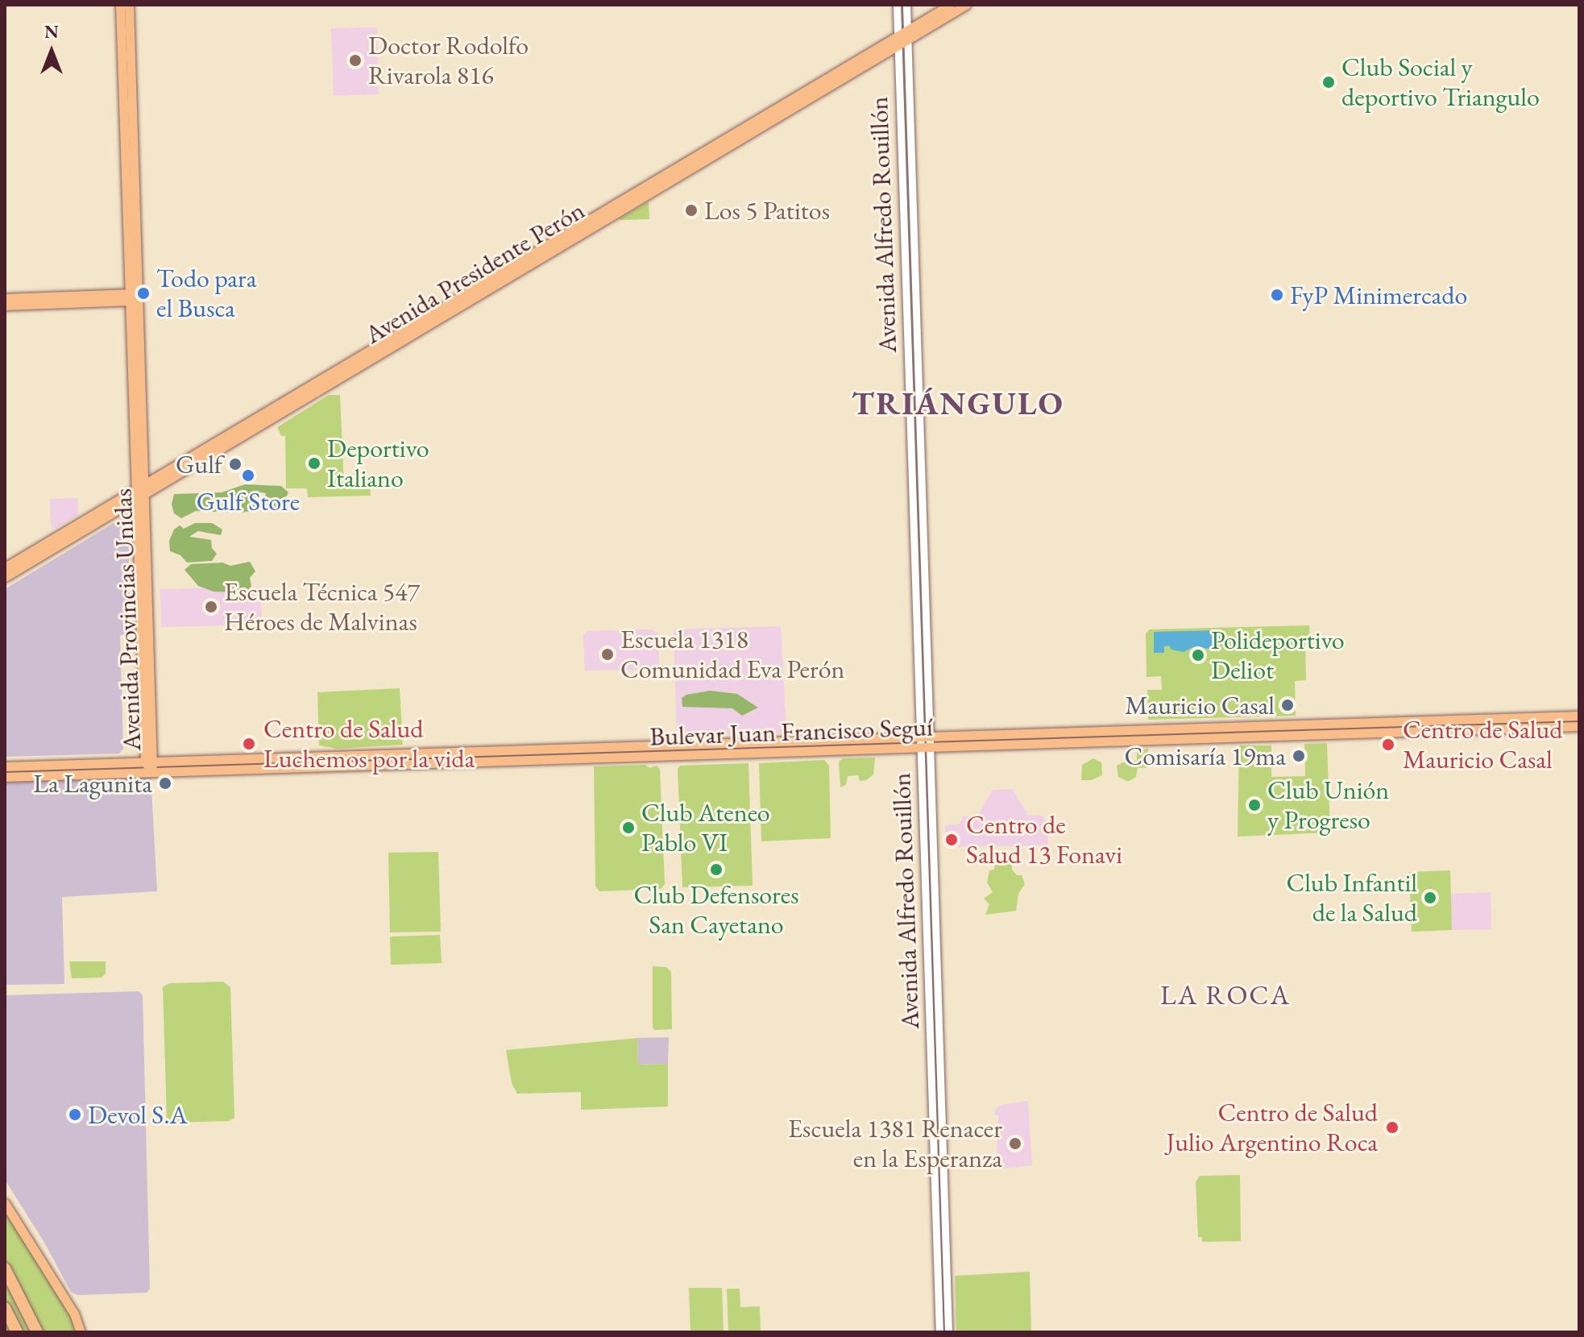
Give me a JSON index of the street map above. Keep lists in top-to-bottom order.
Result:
{
  "streets": {
    "main road": ["Avenida Presidente Perón", "Avenida Provincias Unidas", "Bulevar Juan Francisco Seguí"],
    "street": ["Avenida Alfredo Rouillón"]
  },
  "crossings": [
    ["Avenida Alfredo Rouillón", "Avenida Presidente Perón"],
    ["Avenida Alfredo Rouillón", "Bulevar Juan Francisco Seguí"],
    ["Avenida Presidente Perón", "Avenida Provincias Unidas"],
    ["Avenida Provincias Unidas", "Bulevar Juan Francisco Seguí"]
  ],
  "districts": ["TRIÁNGULO", "LA ROCA"],
  "places": [
    "Doctor Rodolfo Rivarola 816",
    "Club Social y deportivo Triangulo",
    "Los 5 Patitos",
    "Todo para el Busca",
    "FyP Minimercado",
    "Deportivo Italiano",
    "Gulf",
    "Gulf Store",
    "Escuela Técnica 547 Héroes de Malvinas",
    "Escuela 1318 Comunidad Eva Perón",
    "Polideportivo Deliot",
    "Mauricio Casal",
    "Centro de Salud Luchemos por la vida",
    "Centro de Salud Mauricio Casal",
    "Comisaría 19ma",
    "La Lagunita",
    "Club Unión y Progreso",
    "Club Ateneo Pablo VI",
    "Centro de Salud 13 Fonavi",
    "Club Defensores San Cayetano",
    "Club Infantil de la Salud",
    "Devol S.A",
    "Centro de Salud Julio Argentino Roca",
    "Escuela 1381 Renacer en la Esperanza"
  ],
  "north": "top"
}
